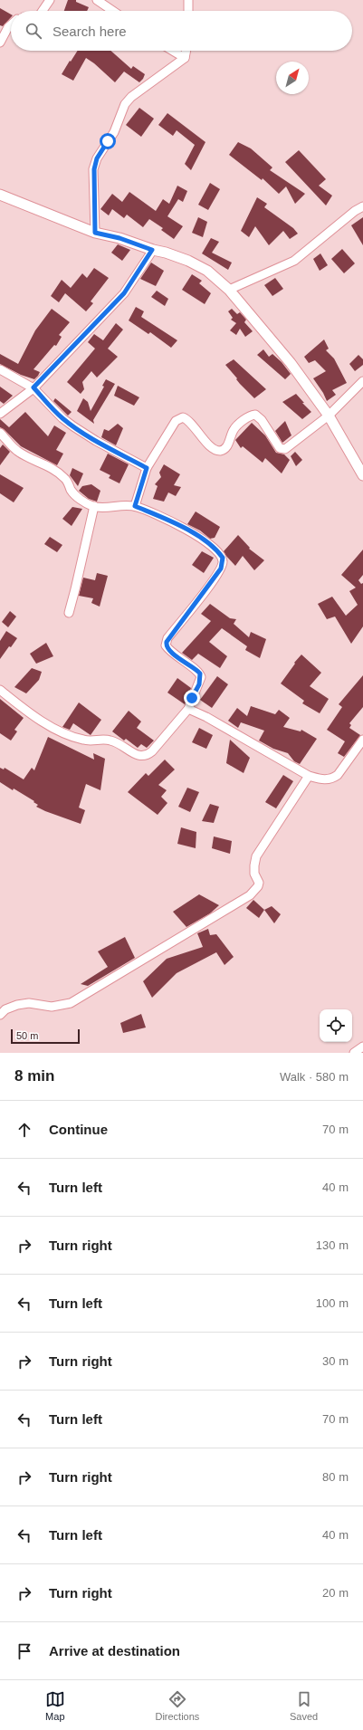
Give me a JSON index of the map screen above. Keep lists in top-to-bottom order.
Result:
{
  "scale_bar": "50 m",
  "north": "top right",
  "page": {
    "search": "Search here",
    "scale": "50 m",
    "heading": ["8 min", "Walk · 580 m"],
    "list": [
      ["Continue", "70 m"],
      ["Turn left", "40 m"],
      ["Turn right", "130 m"],
      ["Turn left", "100 m"],
      ["Turn right", "30 m"],
      ["Turn left", "70 m"],
      ["Turn right", "80 m"],
      ["Turn left", "40 m"],
      ["Turn right", "20 m"],
      "Arrive at destination"
    ],
    "nav": ["Map", "Directions", "Saved"]
  }
}
